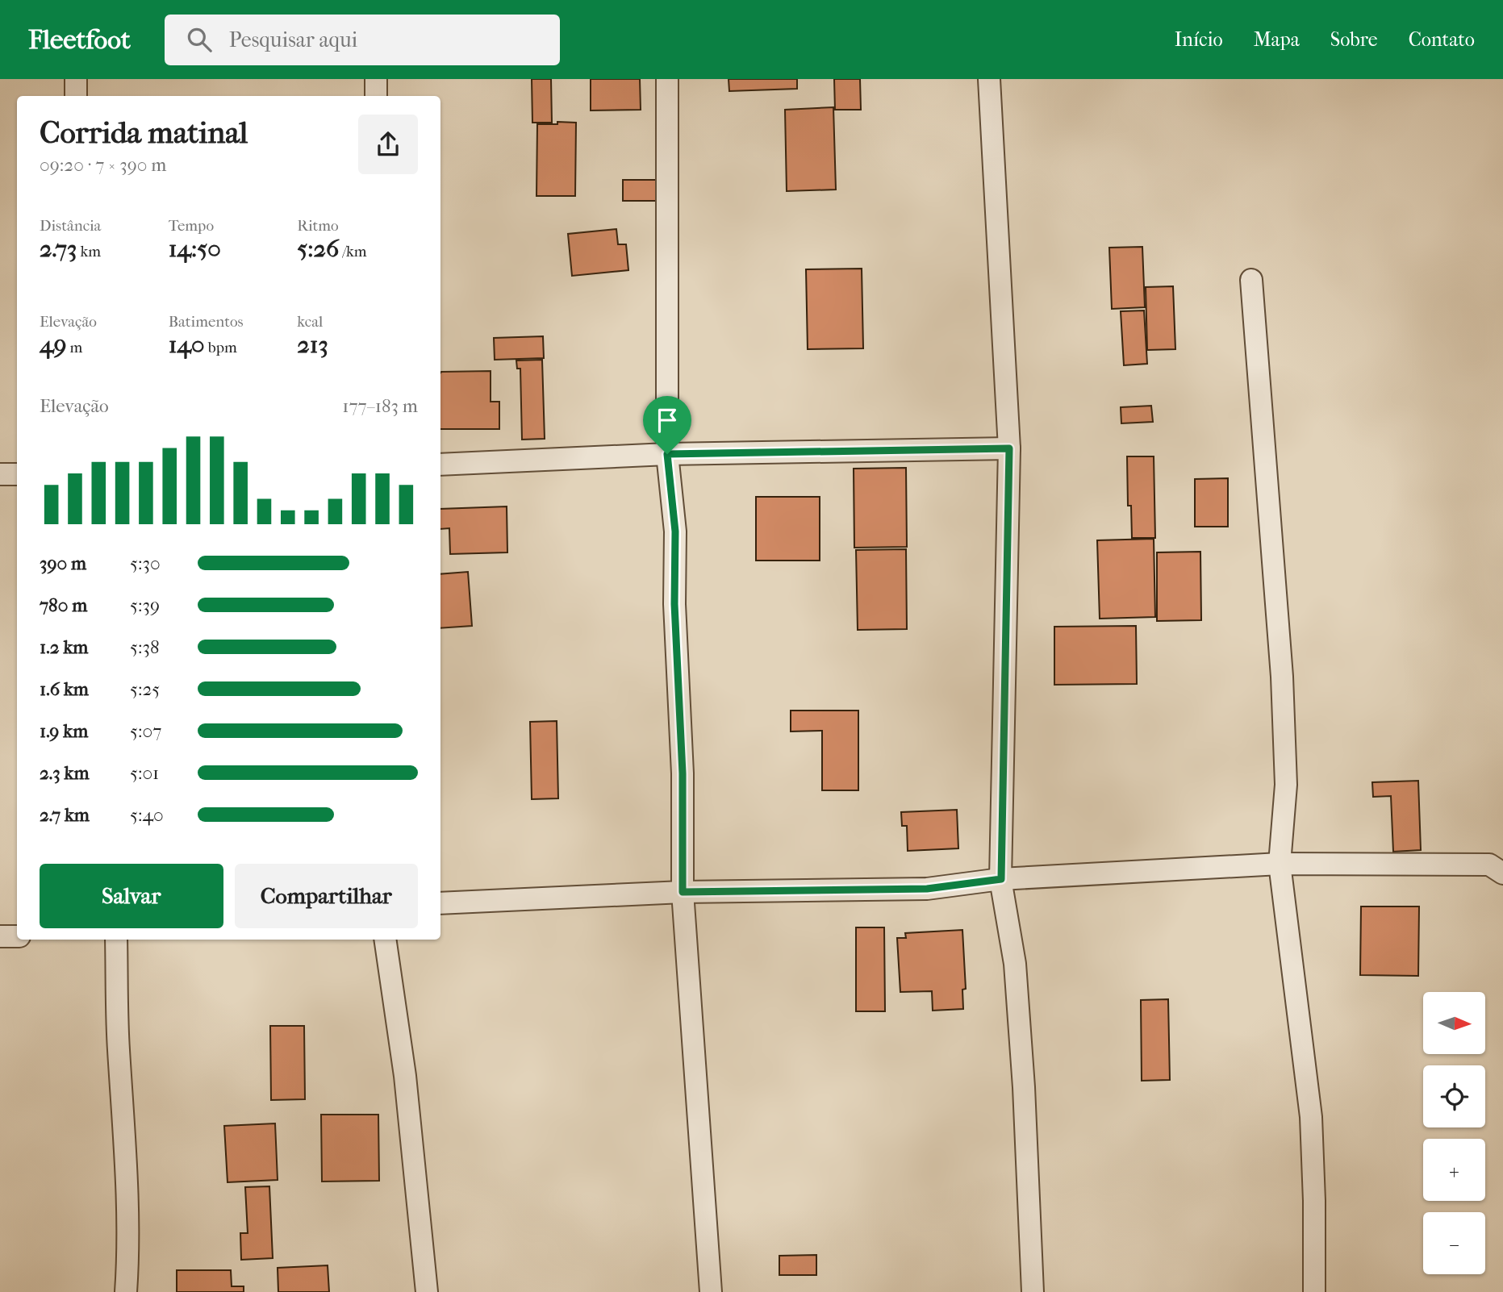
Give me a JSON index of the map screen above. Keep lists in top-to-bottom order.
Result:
{
  "north": "right",
  "page": {
    "header": "Fleetfoot",
    "search": "Pesquisar aqui",
    "nav": [
      "Início",
      "Mapa",
      "Sobre",
      "Contato"
    ],
    "heading": ["Corrida matinal", "09:20 · 7 × 390 m"],
    "stats": [
      ["Distância", "2.73 km"],
      ["Tempo", "14:50"],
      ["Ritmo", "5:26 /km"],
      ["Elevação", "49 m"],
      ["Batimentos", "140 bpm"],
      ["kcal", "213"]
    ],
    "chart": ["Elevação", "177–183 m"],
    "list": [
      {
        "name": "390 m",
        "note": "5:30"
      },
      {
        "name": "780 m",
        "note": "5:39"
      },
      {
        "name": "1.2 km",
        "note": "5:38"
      },
      {
        "name": "1.6 km",
        "note": "5:25"
      },
      {
        "name": "1.9 km",
        "note": "5:07"
      },
      {
        "name": "2.3 km",
        "note": "5:01"
      },
      {
        "name": "2.7 km",
        "note": "5:40"
      }
    ],
    "buttons": ["Salvar", "Compartilhar"],
    "map_buttons": ["+", "−"]
  }
}
